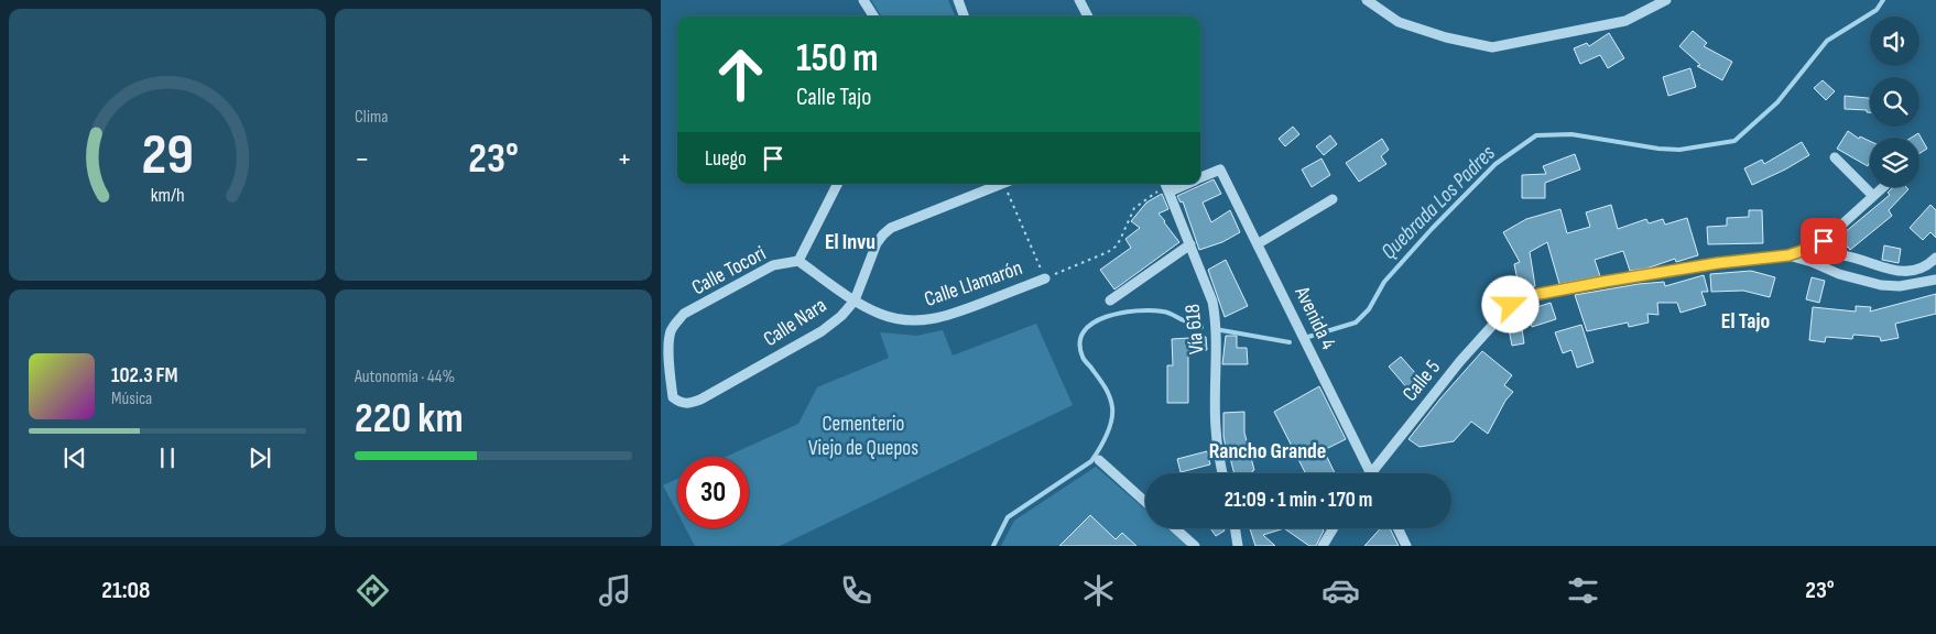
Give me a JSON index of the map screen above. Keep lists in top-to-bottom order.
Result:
{
  "streets": {
    "street": [
      "Calle Tocori",
      "Calle Llamarón",
      "Avenida 4",
      "Calle Nara",
      "Vía 618",
      "Calle 5"
    ]
  },
  "crossings": [
    ["Calle Tocori", "Calle Llamarón"],
    ["Calle Tocori", "Calle Nara"],
    ["Calle Llamarón", "Calle Nara"],
    ["Avenida 4", "Calle 5"]
  ],
  "districts": ["El Invu", "El Tajo", "Rancho Grande"],
  "water": ["Quebrada Los Padres"],
  "parks": ["Cementerio Viejo de Quepos"],
  "page": {
    "tile": [
      "Clima",
      ["Autonomía · 44%", "220 km"]
    ],
    "turn": ["150 m", "Calle Tajo"],
    "then": "Luego",
    "heat": ["−", "23°", "+"],
    "song": ["102.3 FM", "Música"],
    "limit": "30",
    "trip": "21:09 · 1 min · 170 m",
    "tabs": ["21:08", "23°"],
    "gauge": ["29", "km/h"]
  }
}
